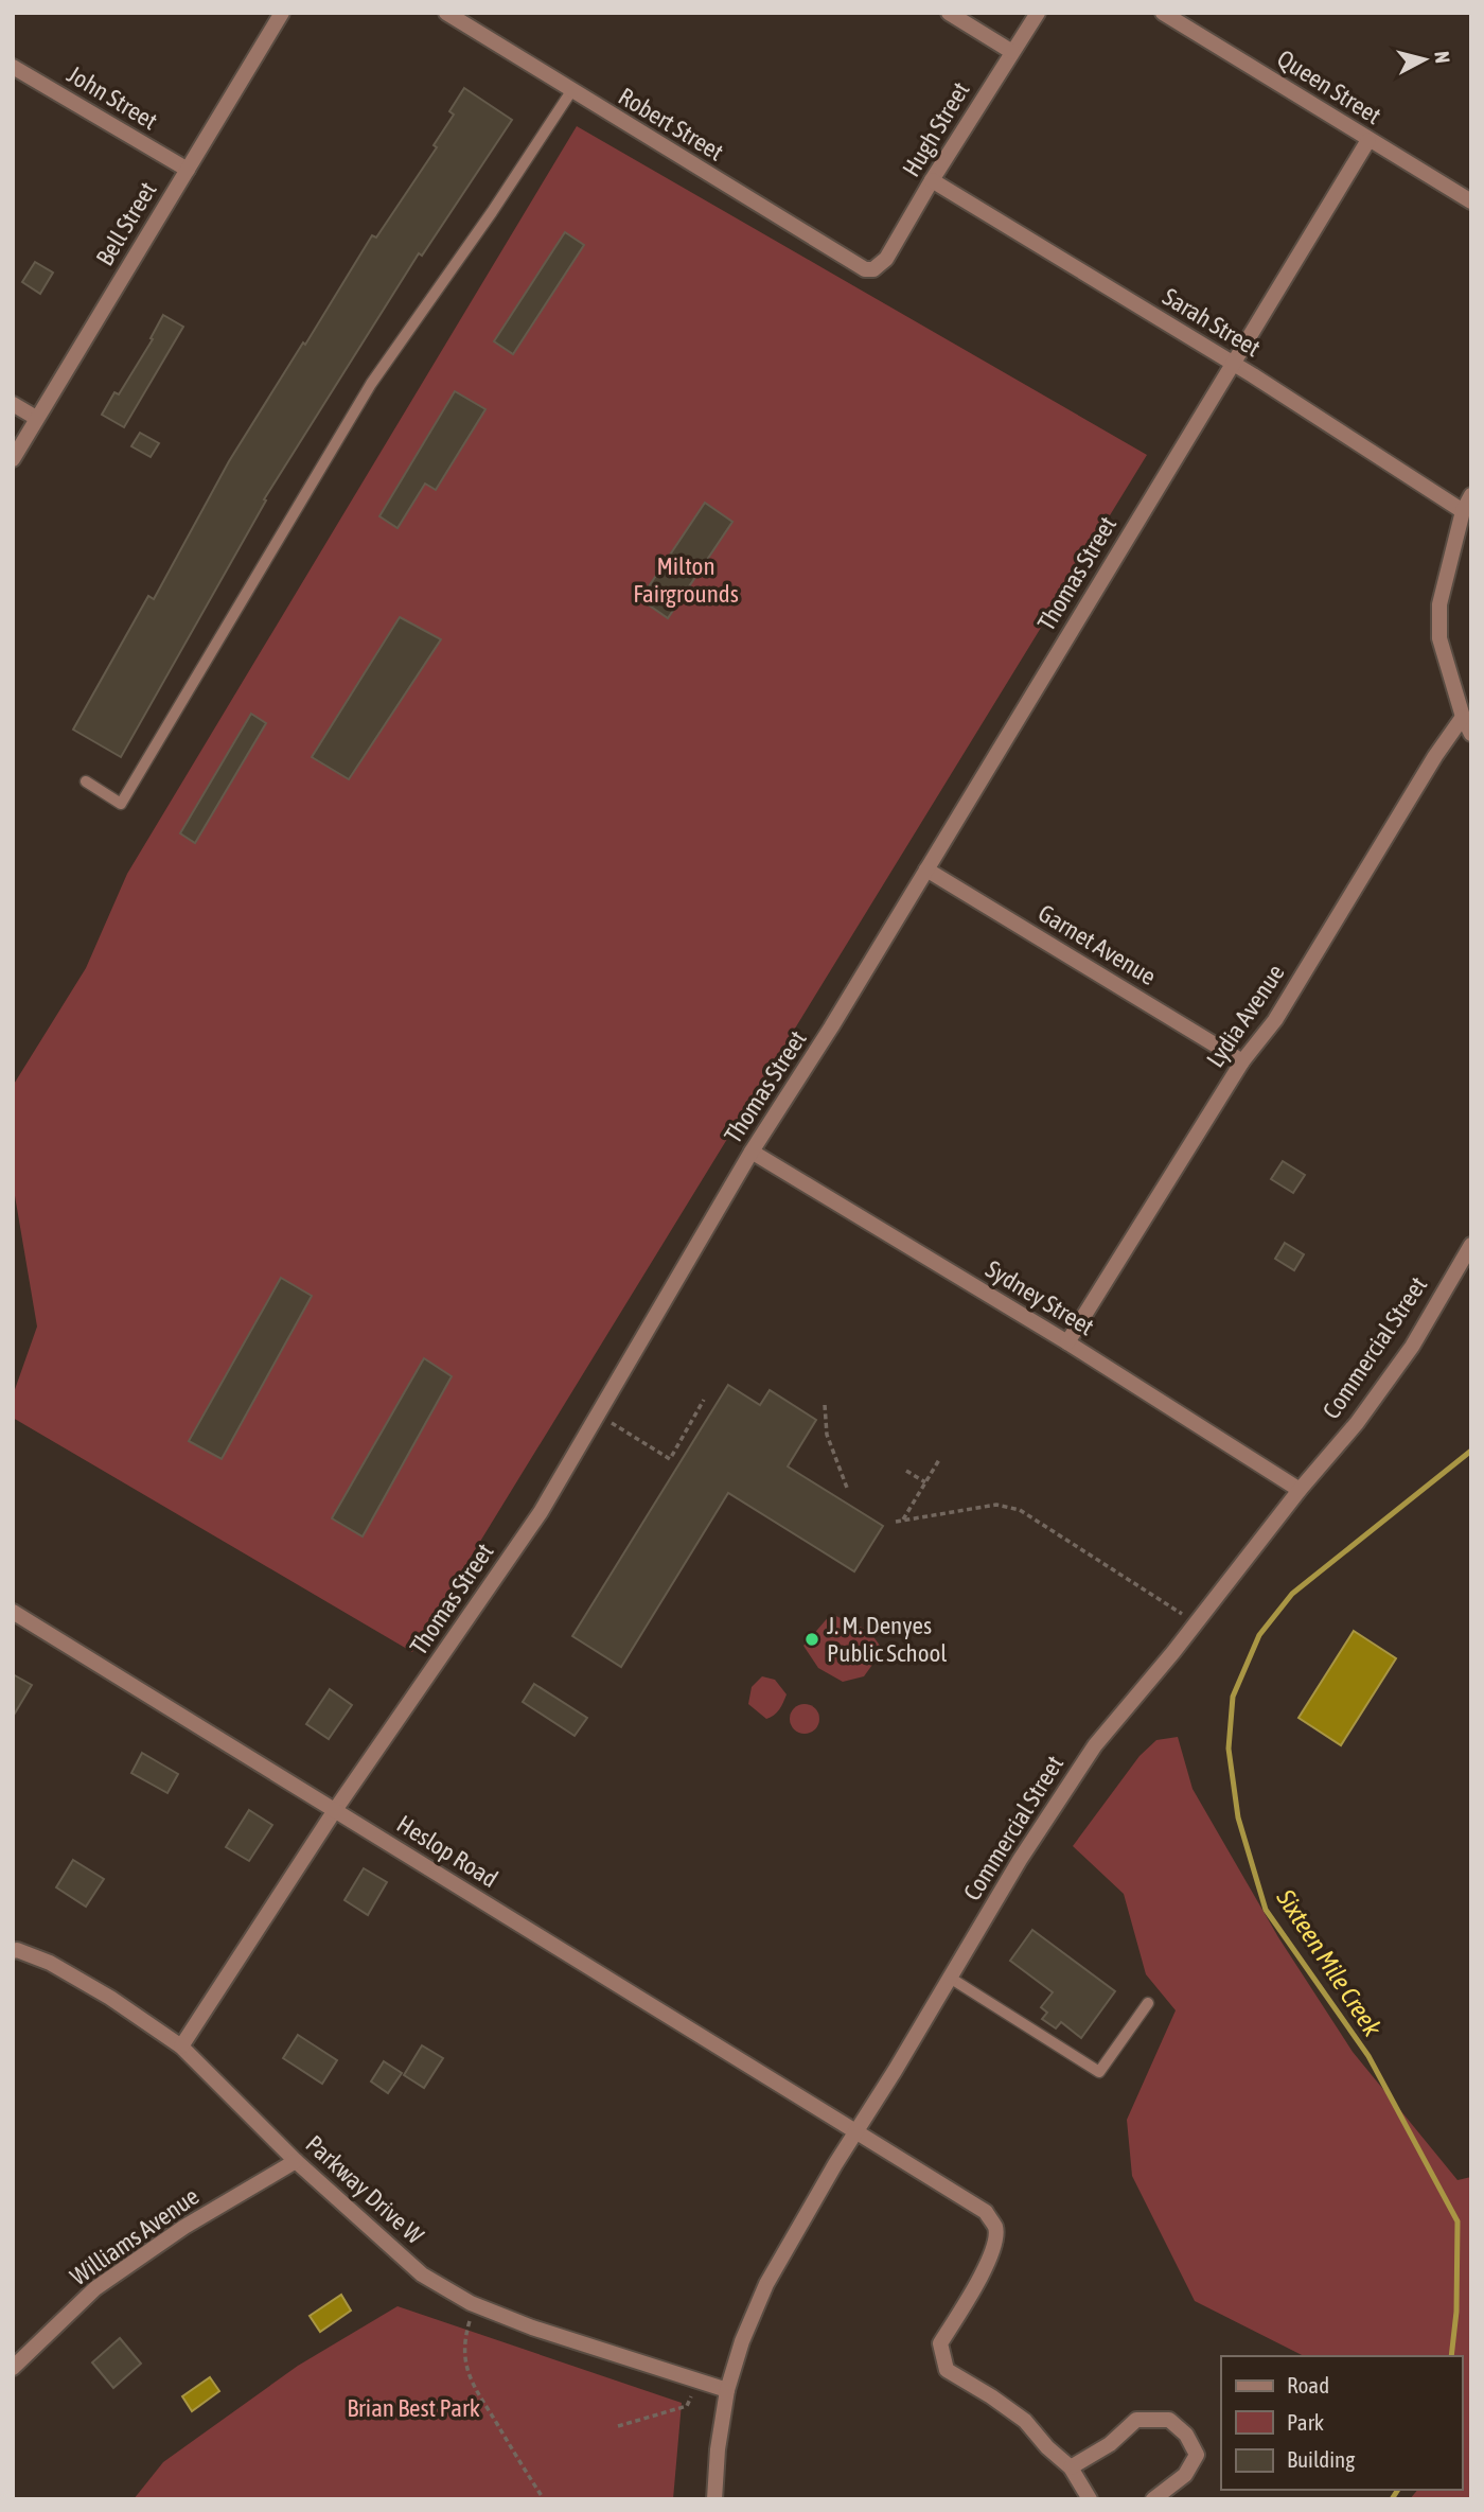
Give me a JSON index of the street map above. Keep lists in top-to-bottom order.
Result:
{
  "streets": {
    "street": [
      "Queen Street",
      "John Street",
      "Robert Street",
      "Hugh Street",
      "Bell Street",
      "Sarah Street",
      "Thomas Street",
      "Garnet Avenue",
      "Lydia Avenue",
      "Sydney Street",
      "Commercial Street",
      "Heslop Road",
      "Parkway Drive W",
      "Williams Avenue"
    ]
  },
  "crossings": [
    ["Queen Street", "Thomas Street"],
    ["John Street", "Bell Street"],
    ["Robert Street", "Hugh Street"],
    ["Hugh Street", "Sarah Street"],
    ["Sarah Street", "Thomas Street"],
    ["Thomas Street", "Garnet Avenue"],
    ["Thomas Street", "Sydney Street"],
    ["Thomas Street", "Heslop Road"],
    ["Thomas Street", "Parkway Drive W"],
    ["Garnet Avenue", "Lydia Avenue"],
    ["Lydia Avenue", "Sydney Street"],
    ["Sydney Street", "Commercial Street"],
    ["Commercial Street", "Heslop Road"],
    ["Commercial Street", "Parkway Drive W"],
    ["Parkway Drive W", "Williams Avenue"]
  ],
  "water": ["Sixteen Mile Creek"],
  "parks": ["Milton Fairgrounds", "Brian Best Park"],
  "places": ["J. M. Denyes Public School"],
  "legend": ["Road", "Park", "Building"],
  "north": "right"
}
